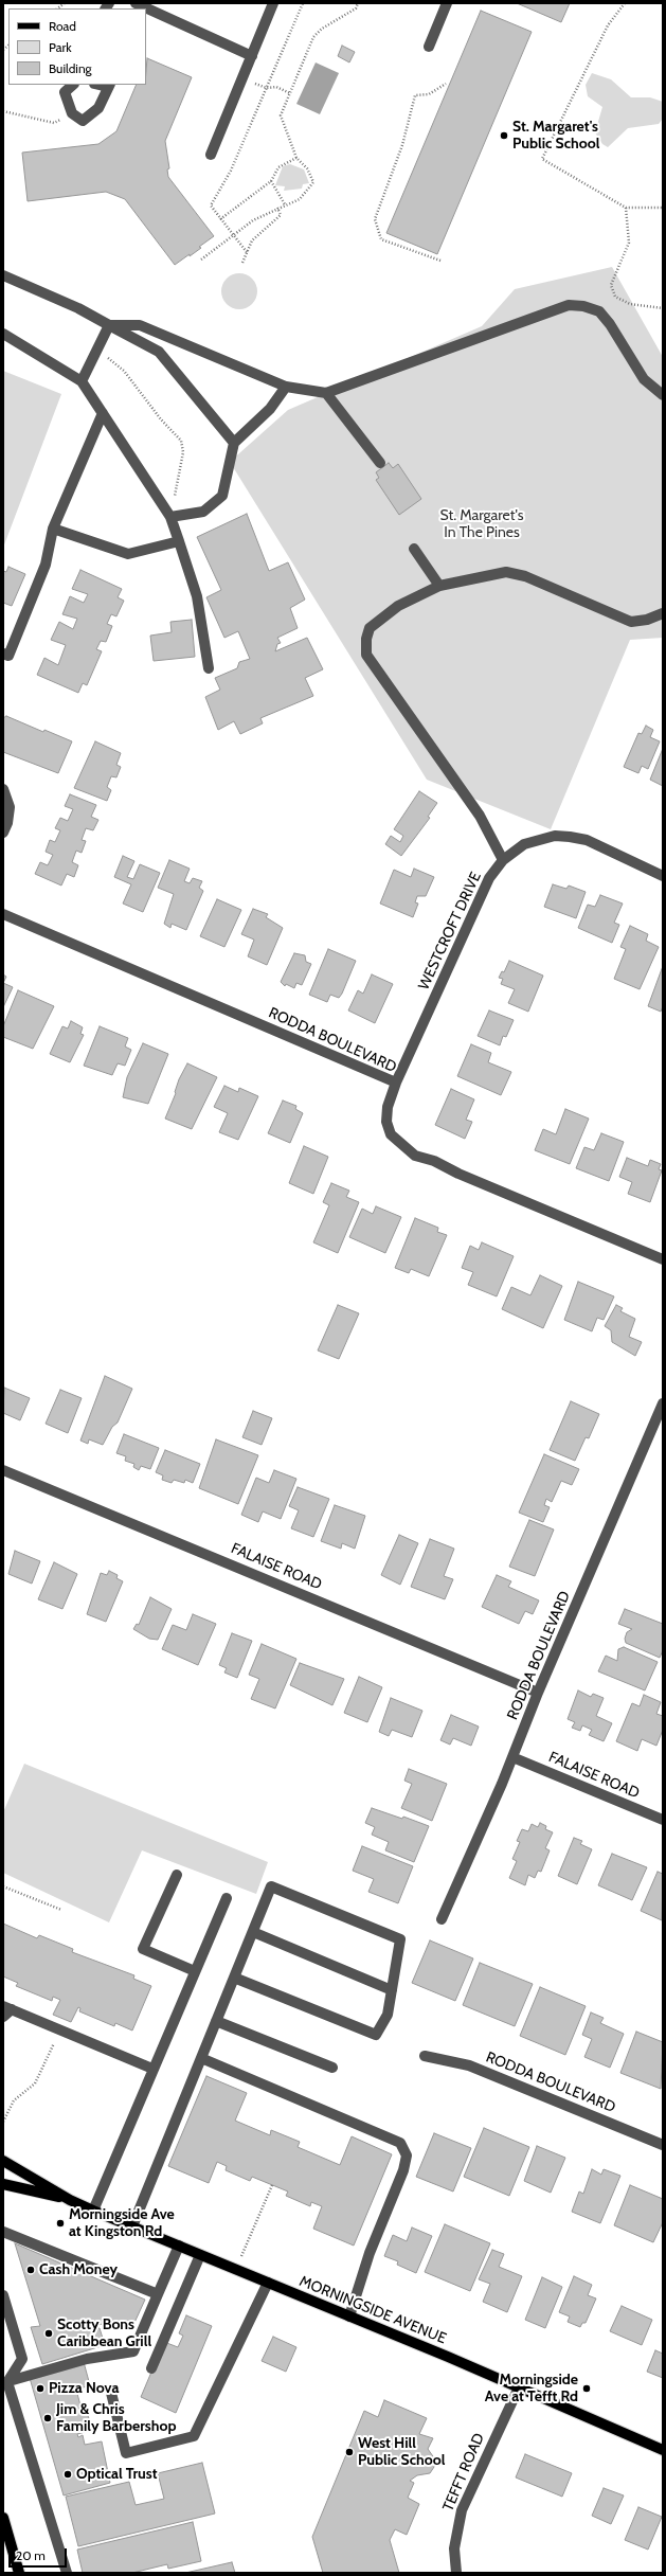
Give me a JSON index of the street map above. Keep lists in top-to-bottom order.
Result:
{
  "streets": {
    "main road": ["MORNINGSIDE AVENUE"],
    "street": [
      "WESTCROFT DRIVE",
      "RODDA BOULEVARD",
      "FALAISE ROAD",
      "TEFFT ROAD"
    ]
  },
  "crossings": [
    ["WESTCROFT DRIVE", "RODDA BOULEVARD"],
    ["RODDA BOULEVARD", "FALAISE ROAD"],
    ["MORNINGSIDE AVENUE", "TEFFT ROAD"]
  ],
  "parks": ["St. Margaret's In The Pines"],
  "places": [
    "St. Margaret's Public School",
    "Morningside Ave at Kingston Rd",
    "Cash Money",
    "Scotty Bons Caribbean Grill",
    "Pizza Nova",
    "Morningside Ave at Tefft Rd",
    "Jim & Chris Family Barbershop",
    "West Hill Public School",
    "Optical Trust"
  ],
  "legend": ["Road", "Park", "Building"],
  "scale_bar": "20 m"
}
